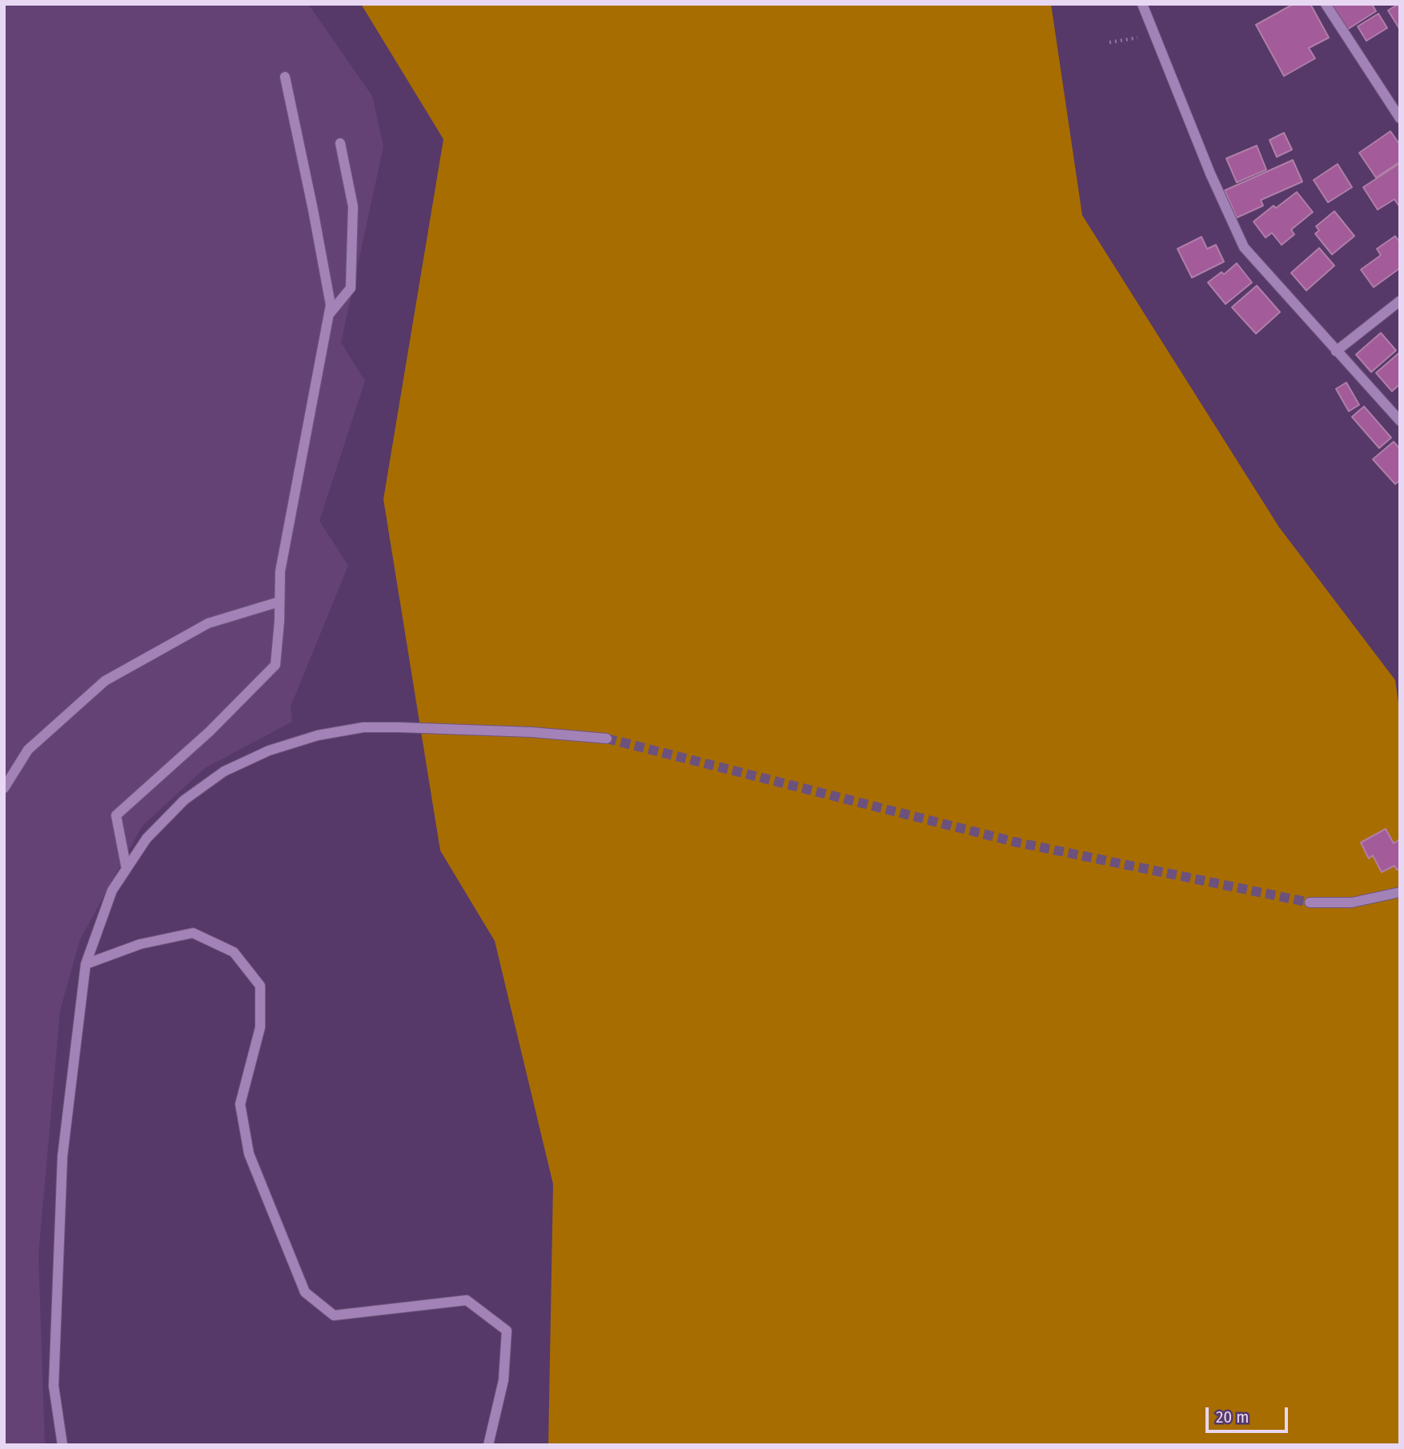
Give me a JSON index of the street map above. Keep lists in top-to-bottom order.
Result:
{
  "scale_bar": "20 m"
}
